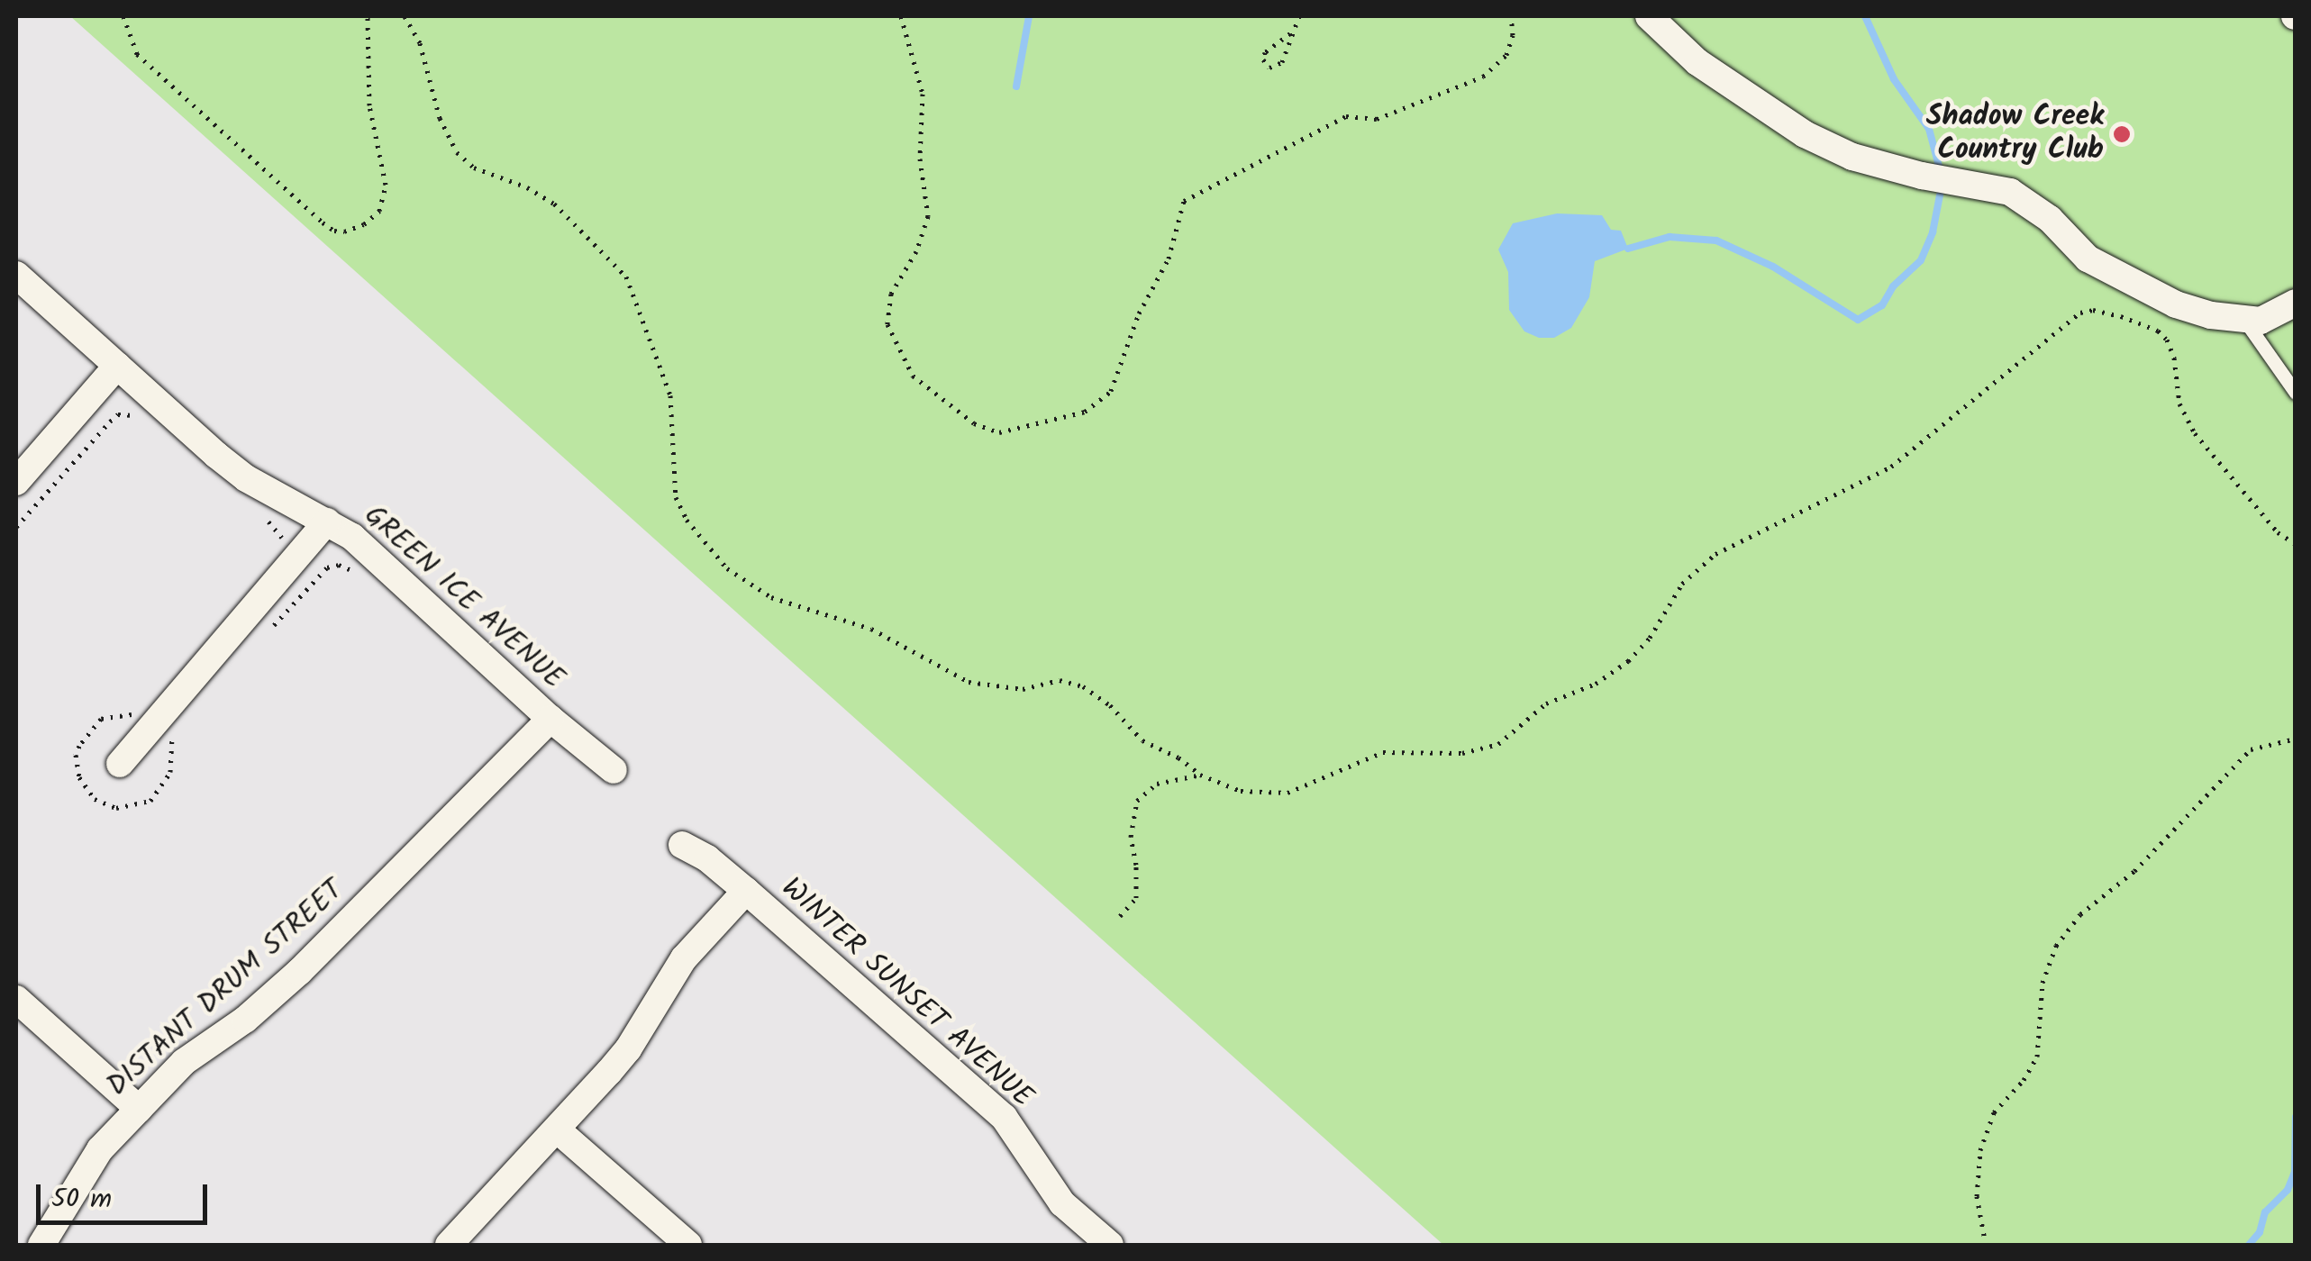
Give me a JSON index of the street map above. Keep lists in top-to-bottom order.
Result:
{
  "streets": {
    "street": ["GREEN ICE AVENUE", "DISTANT DRUM STREET", "WINTER SUNSET AVENUE"]
  },
  "crossings": [
    ["GREEN ICE AVENUE", "DISTANT DRUM STREET"]
  ],
  "places": ["Shadow Creek Country Club"],
  "scale_bar": "50 m"
}
